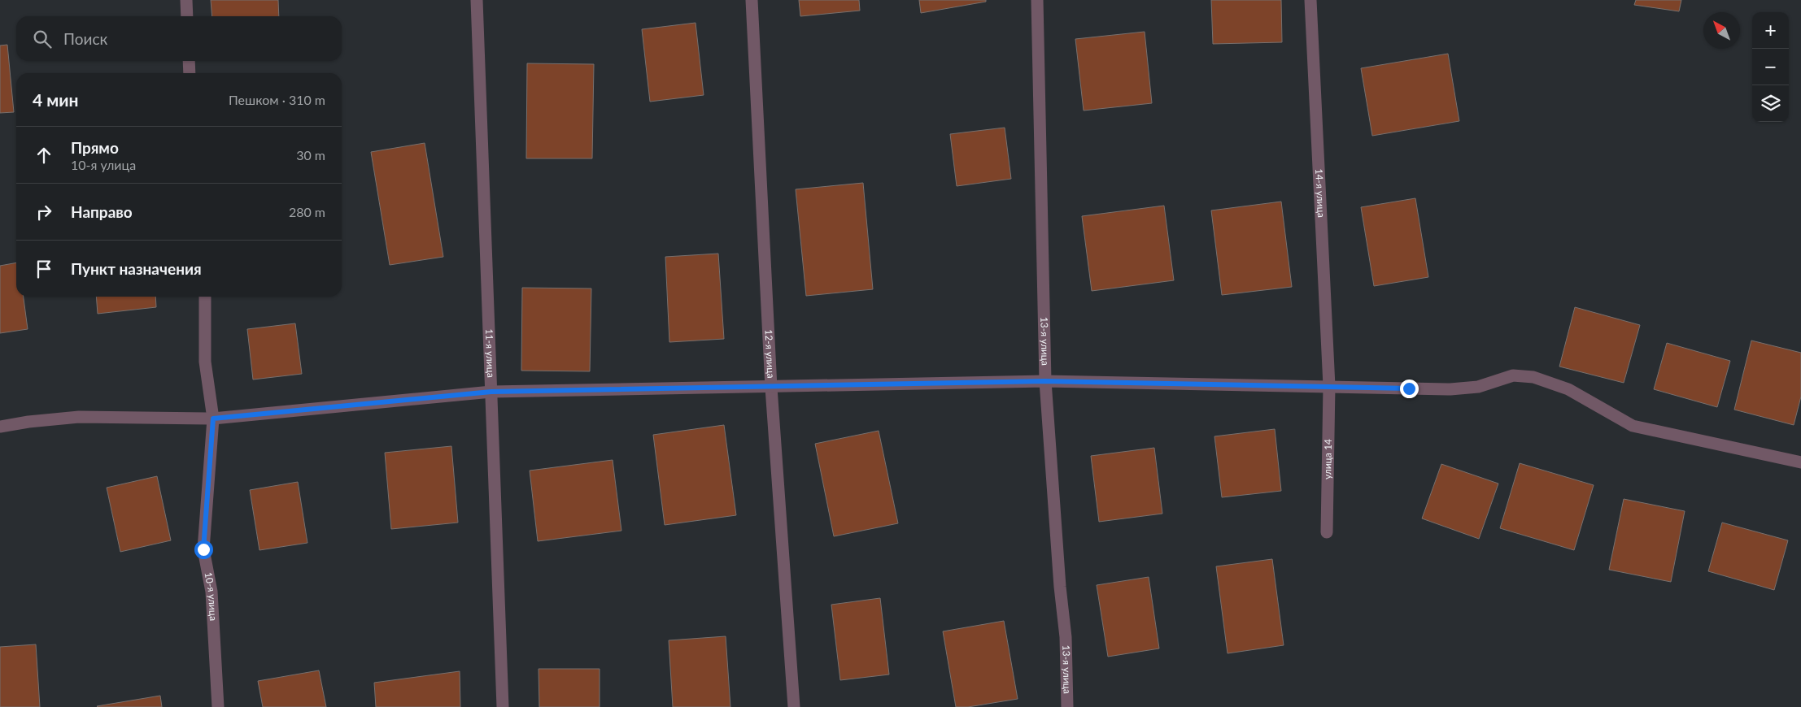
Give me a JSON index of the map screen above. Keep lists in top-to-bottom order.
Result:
{
  "streets": {
    "street": [
      "14-я улица",
      "13-я улица",
      "11-я улица",
      "12-я улица",
      "улица 14",
      "10-я улица"
    ]
  },
  "crossings": [
    ["14-я улица", "улица 14"]
  ],
  "north": "top left",
  "page": {
    "map_buttons": ["+", "−"],
    "search": "Поиск",
    "heading": ["4 мин", "Пешком · 310 m"],
    "list": [
      ["Прямо", "10-я улица", "30 m"],
      ["Направо", "280 m"],
      "Пункт назначения"
    ]
  }
}
